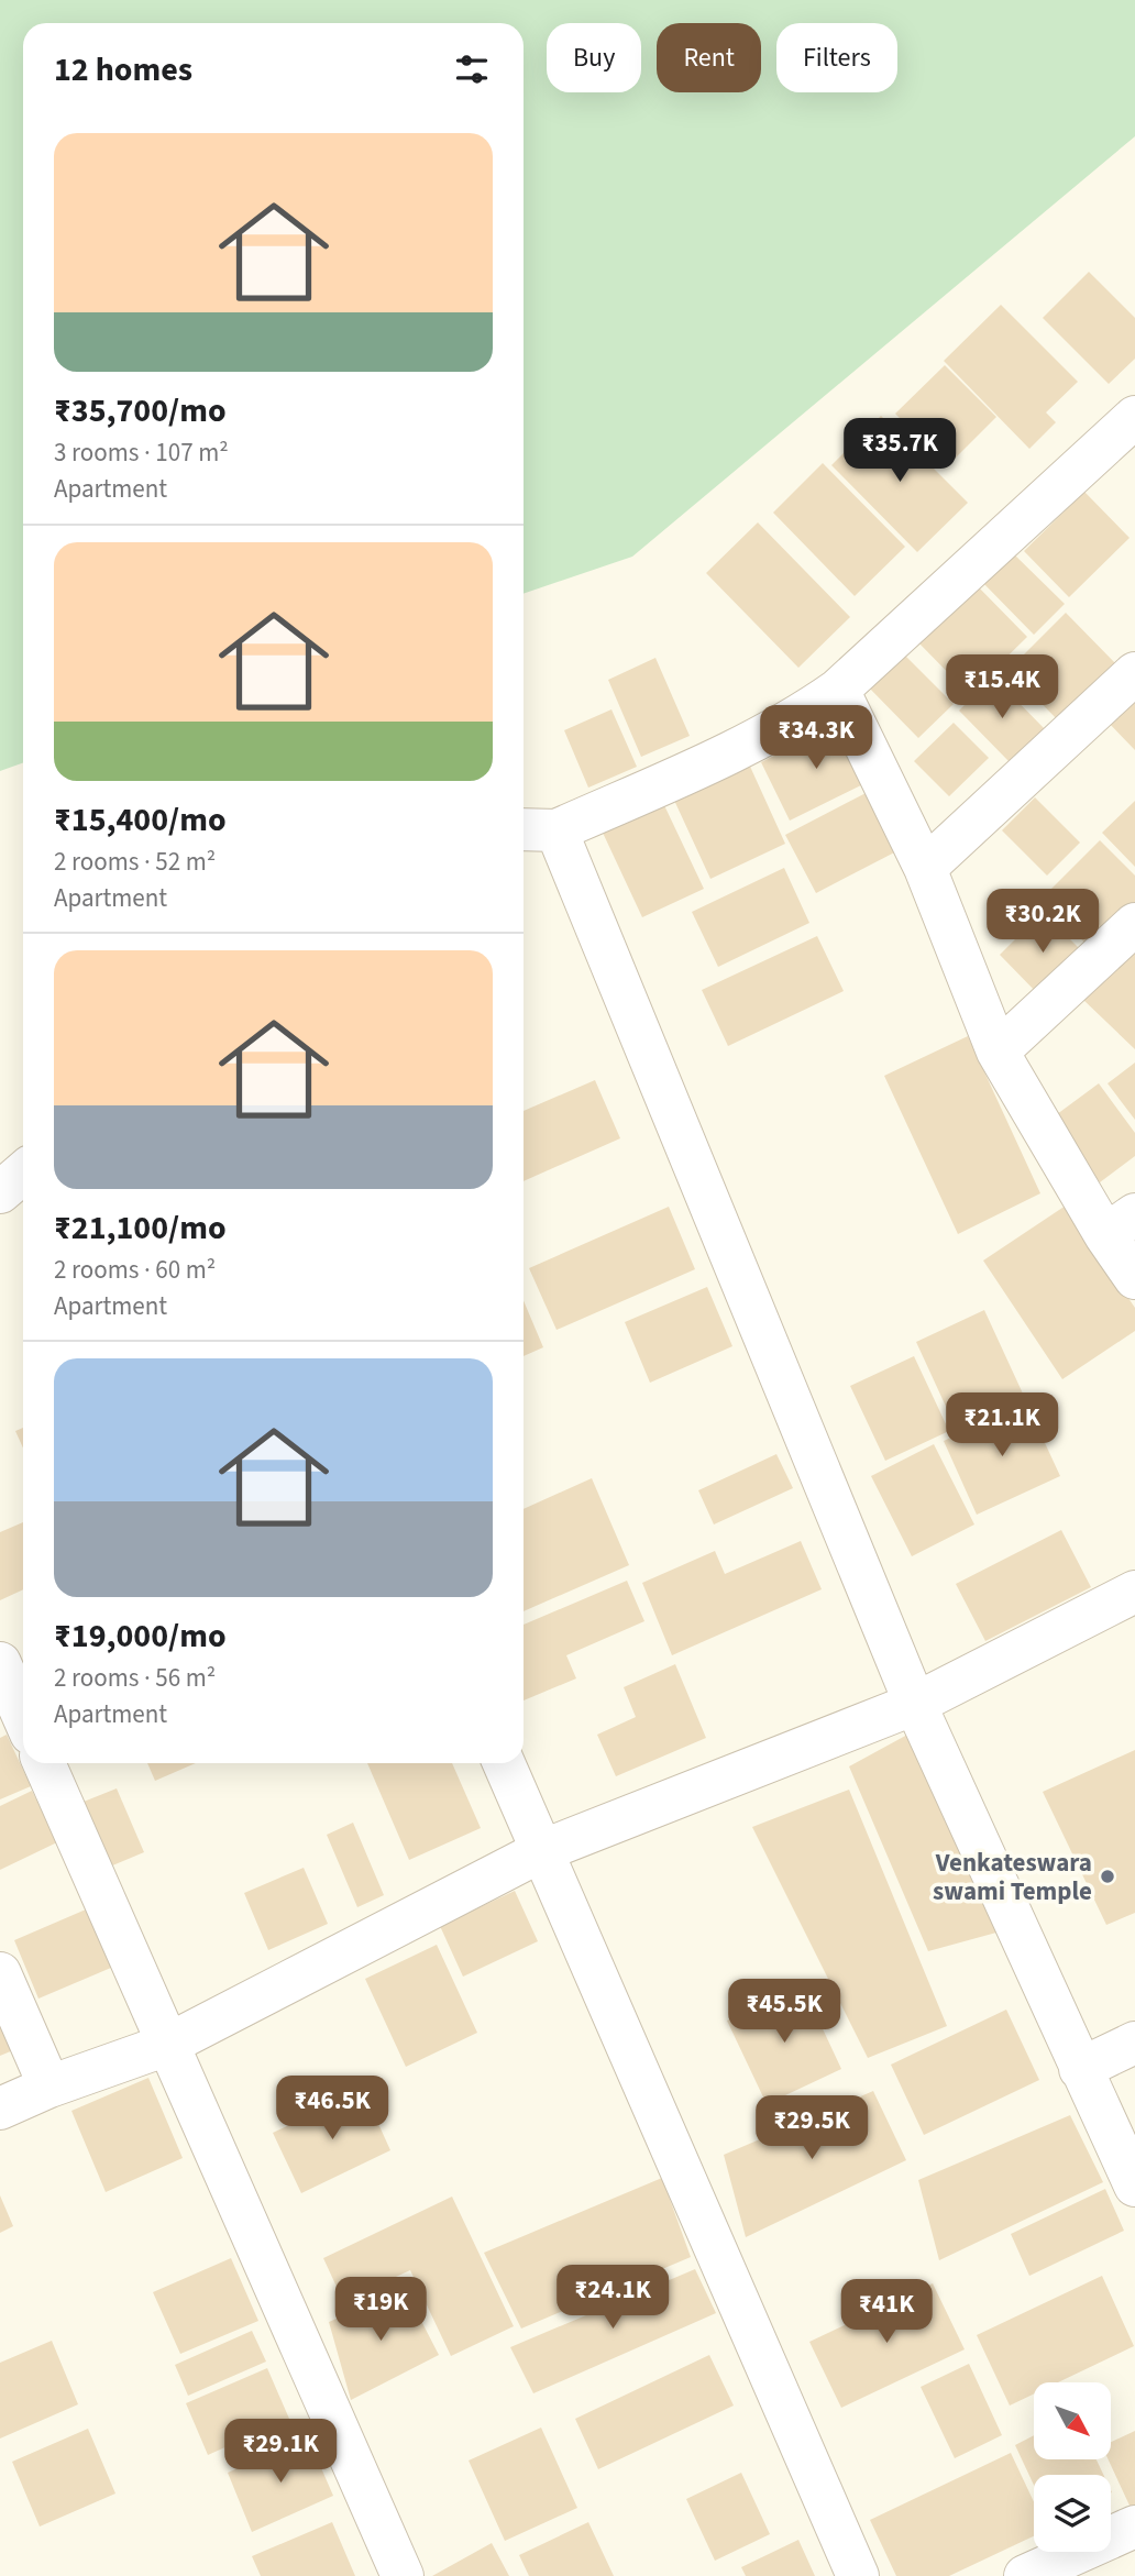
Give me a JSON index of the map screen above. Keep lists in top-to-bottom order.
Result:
{
  "places": ["Venkateswara swami Temple"],
  "north": "bottom right",
  "page": {
    "chip": ["Buy", "Rent", "Filters"],
    "heading": "12 homes",
    "list": [
      {
        "name": "₹35,700/mo",
        "note": "3 rooms · 107 m² · Apartment"
      },
      {
        "name": "₹15,400/mo",
        "note": "2 rooms · 52 m² · Apartment"
      },
      {
        "name": "₹21,100/mo",
        "note": "2 rooms · 60 m² · Apartment"
      },
      {
        "name": "₹19,000/mo",
        "note": "2 rooms · 56 m² · Apartment"
      }
    ],
    "price": [
      "₹35.7K",
      "₹15.4K",
      "₹34.3K",
      "₹30.2K",
      "₹21.1K",
      "₹45.5K",
      "₹46.5K",
      "₹29.5K",
      "₹24.1K",
      "₹19K",
      "₹41K",
      "₹29.1K"
    ]
  }
}
